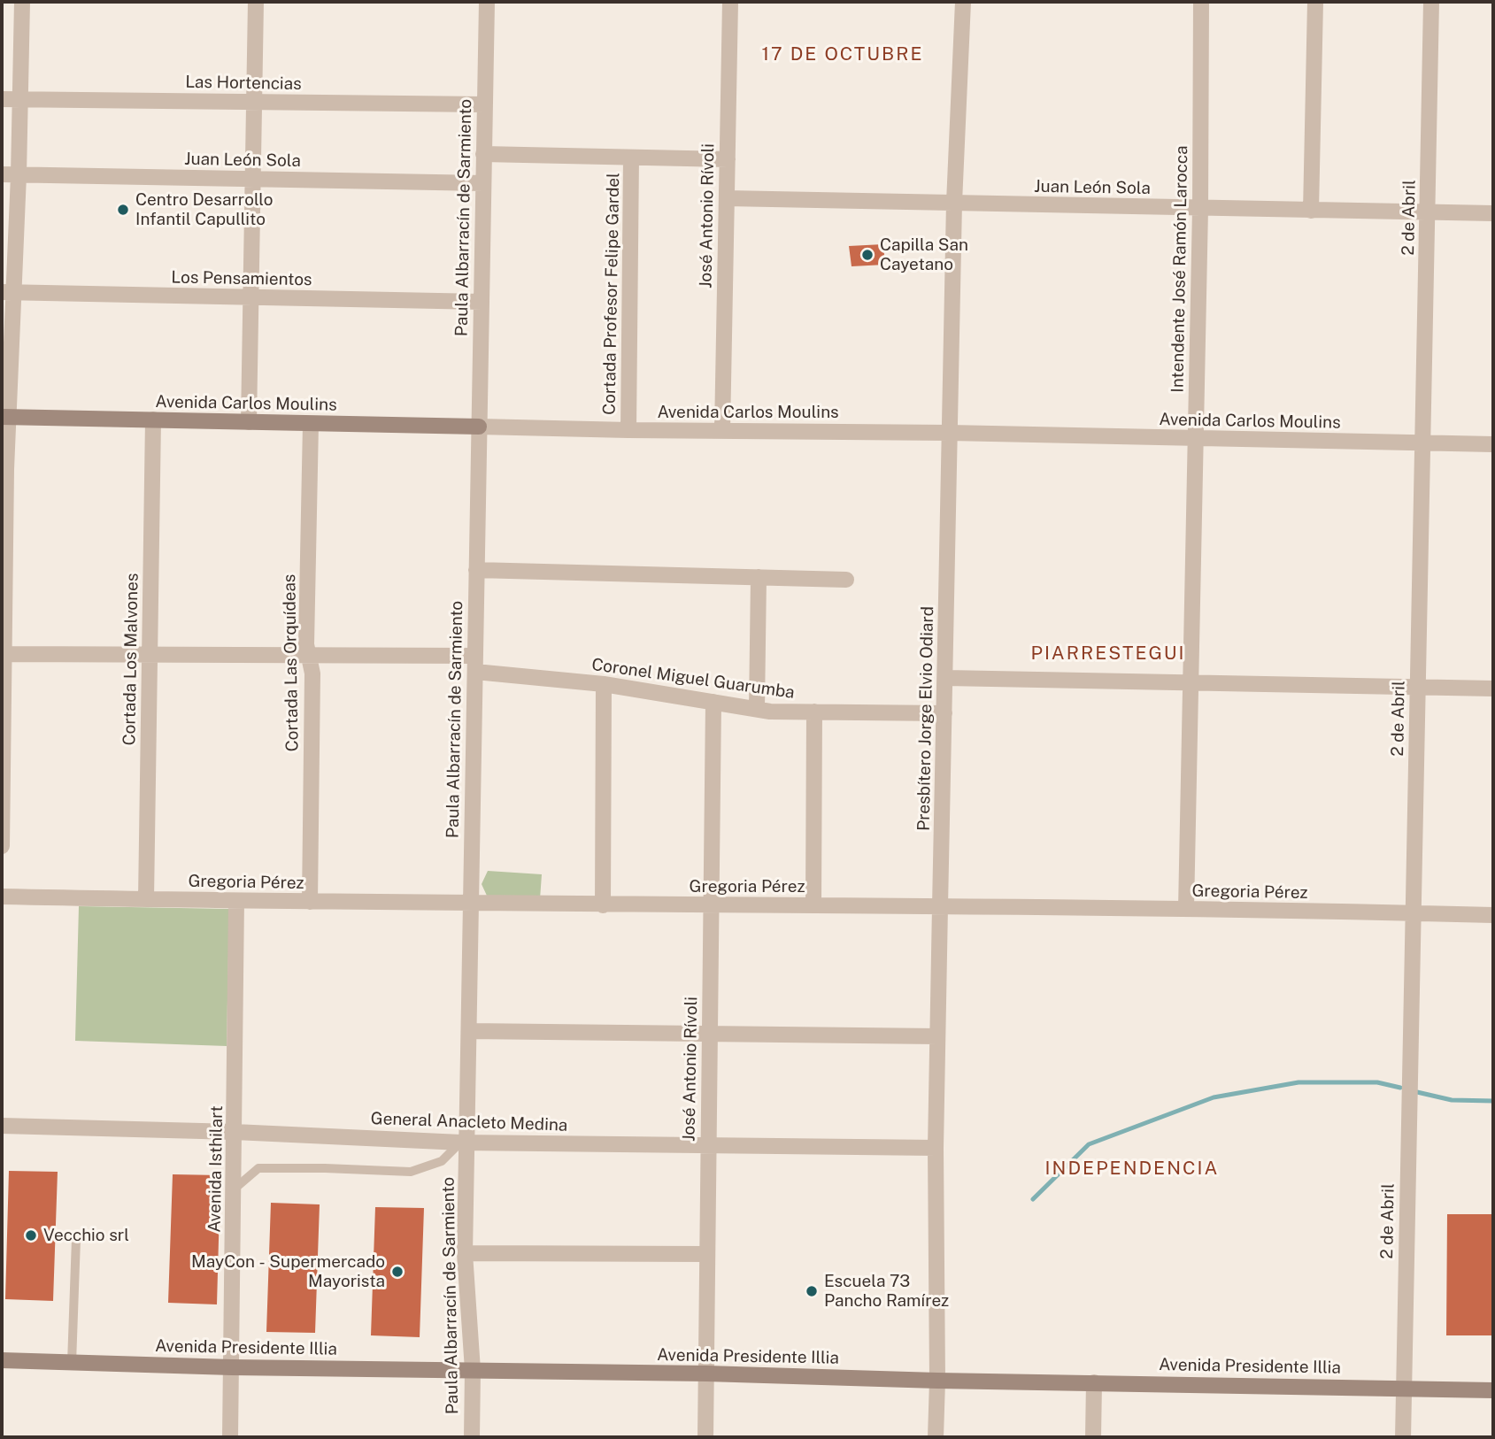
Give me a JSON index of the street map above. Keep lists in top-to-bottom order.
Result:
{
  "streets": {
    "main road": ["Avenida Carlos Moulins", "Avenida Presidente Illia"],
    "street": [
      "Las Hortencias",
      "Juan León Sola",
      "José Antonio Rívoli",
      "Paula Albarracín de Sarmiento",
      "2 de Abril",
      "Intendente José Ramón Larocca",
      "Los Pensamientos",
      "Cortada Profesor Felipe Gardel",
      "Cortada Los Malvones",
      "Cortada Las Orquídeas",
      "Coronel Miguel Guarumba",
      "Presbítero Jorge Elvio Odiard",
      "Gregoria Pérez",
      "General Anacleto Medina",
      "Avenida Isthilart"
    ]
  },
  "crossings": [
    ["Las Hortencias", "Paula Albarracín de Sarmiento"],
    ["Juan León Sola", "José Antonio Rívoli"],
    ["Juan León Sola", "Paula Albarracín de Sarmiento"],
    ["Juan León Sola", "2 de Abril"],
    ["Juan León Sola", "Intendente José Ramón Larocca"],
    ["Juan León Sola", "Presbítero Jorge Elvio Odiard"],
    ["José Antonio Rívoli", "Avenida Carlos Moulins"],
    ["José Antonio Rívoli", "Coronel Miguel Guarumba"],
    ["José Antonio Rívoli", "Gregoria Pérez"],
    ["José Antonio Rívoli", "General Anacleto Medina"],
    ["José Antonio Rívoli", "Avenida Presidente Illia"],
    ["Paula Albarracín de Sarmiento", "Los Pensamientos"],
    ["Paula Albarracín de Sarmiento", "Avenida Carlos Moulins"],
    ["Paula Albarracín de Sarmiento", "Coronel Miguel Guarumba"],
    ["Paula Albarracín de Sarmiento", "Gregoria Pérez"],
    ["Paula Albarracín de Sarmiento", "General Anacleto Medina"],
    ["Paula Albarracín de Sarmiento", "Avenida Presidente Illia"],
    ["2 de Abril", "Avenida Carlos Moulins"],
    ["2 de Abril", "Gregoria Pérez"],
    ["2 de Abril", "Avenida Presidente Illia"],
    ["Intendente José Ramón Larocca", "Avenida Carlos Moulins"],
    ["Intendente José Ramón Larocca", "Gregoria Pérez"],
    ["Cortada Profesor Felipe Gardel", "Avenida Carlos Moulins"],
    ["Avenida Carlos Moulins", "Cortada Los Malvones"],
    ["Avenida Carlos Moulins", "Cortada Las Orquídeas"],
    ["Avenida Carlos Moulins", "Presbítero Jorge Elvio Odiard"],
    ["Cortada Los Malvones", "Coronel Miguel Guarumba"],
    ["Cortada Los Malvones", "Gregoria Pérez"],
    ["Cortada Las Orquídeas", "Coronel Miguel Guarumba"],
    ["Cortada Las Orquídeas", "Gregoria Pérez"],
    ["Coronel Miguel Guarumba", "Presbítero Jorge Elvio Odiard"],
    ["Presbítero Jorge Elvio Odiard", "Gregoria Pérez"],
    ["Presbítero Jorge Elvio Odiard", "General Anacleto Medina"],
    ["Presbítero Jorge Elvio Odiard", "Avenida Presidente Illia"],
    ["Gregoria Pérez", "Avenida Isthilart"],
    ["General Anacleto Medina", "Avenida Isthilart"],
    ["Avenida Isthilart", "Avenida Presidente Illia"]
  ],
  "districts": ["17 DE OCTUBRE", "PIARRESTEGUI", "INDEPENDENCIA"],
  "places": [
    "Centro Desarrollo Infantil Capullito",
    "Capilla San Cayetano",
    "Vecchio srl",
    "MayCon - Supermercado Mayorista",
    "Escuela 73 Pancho Ramírez"
  ]
}
